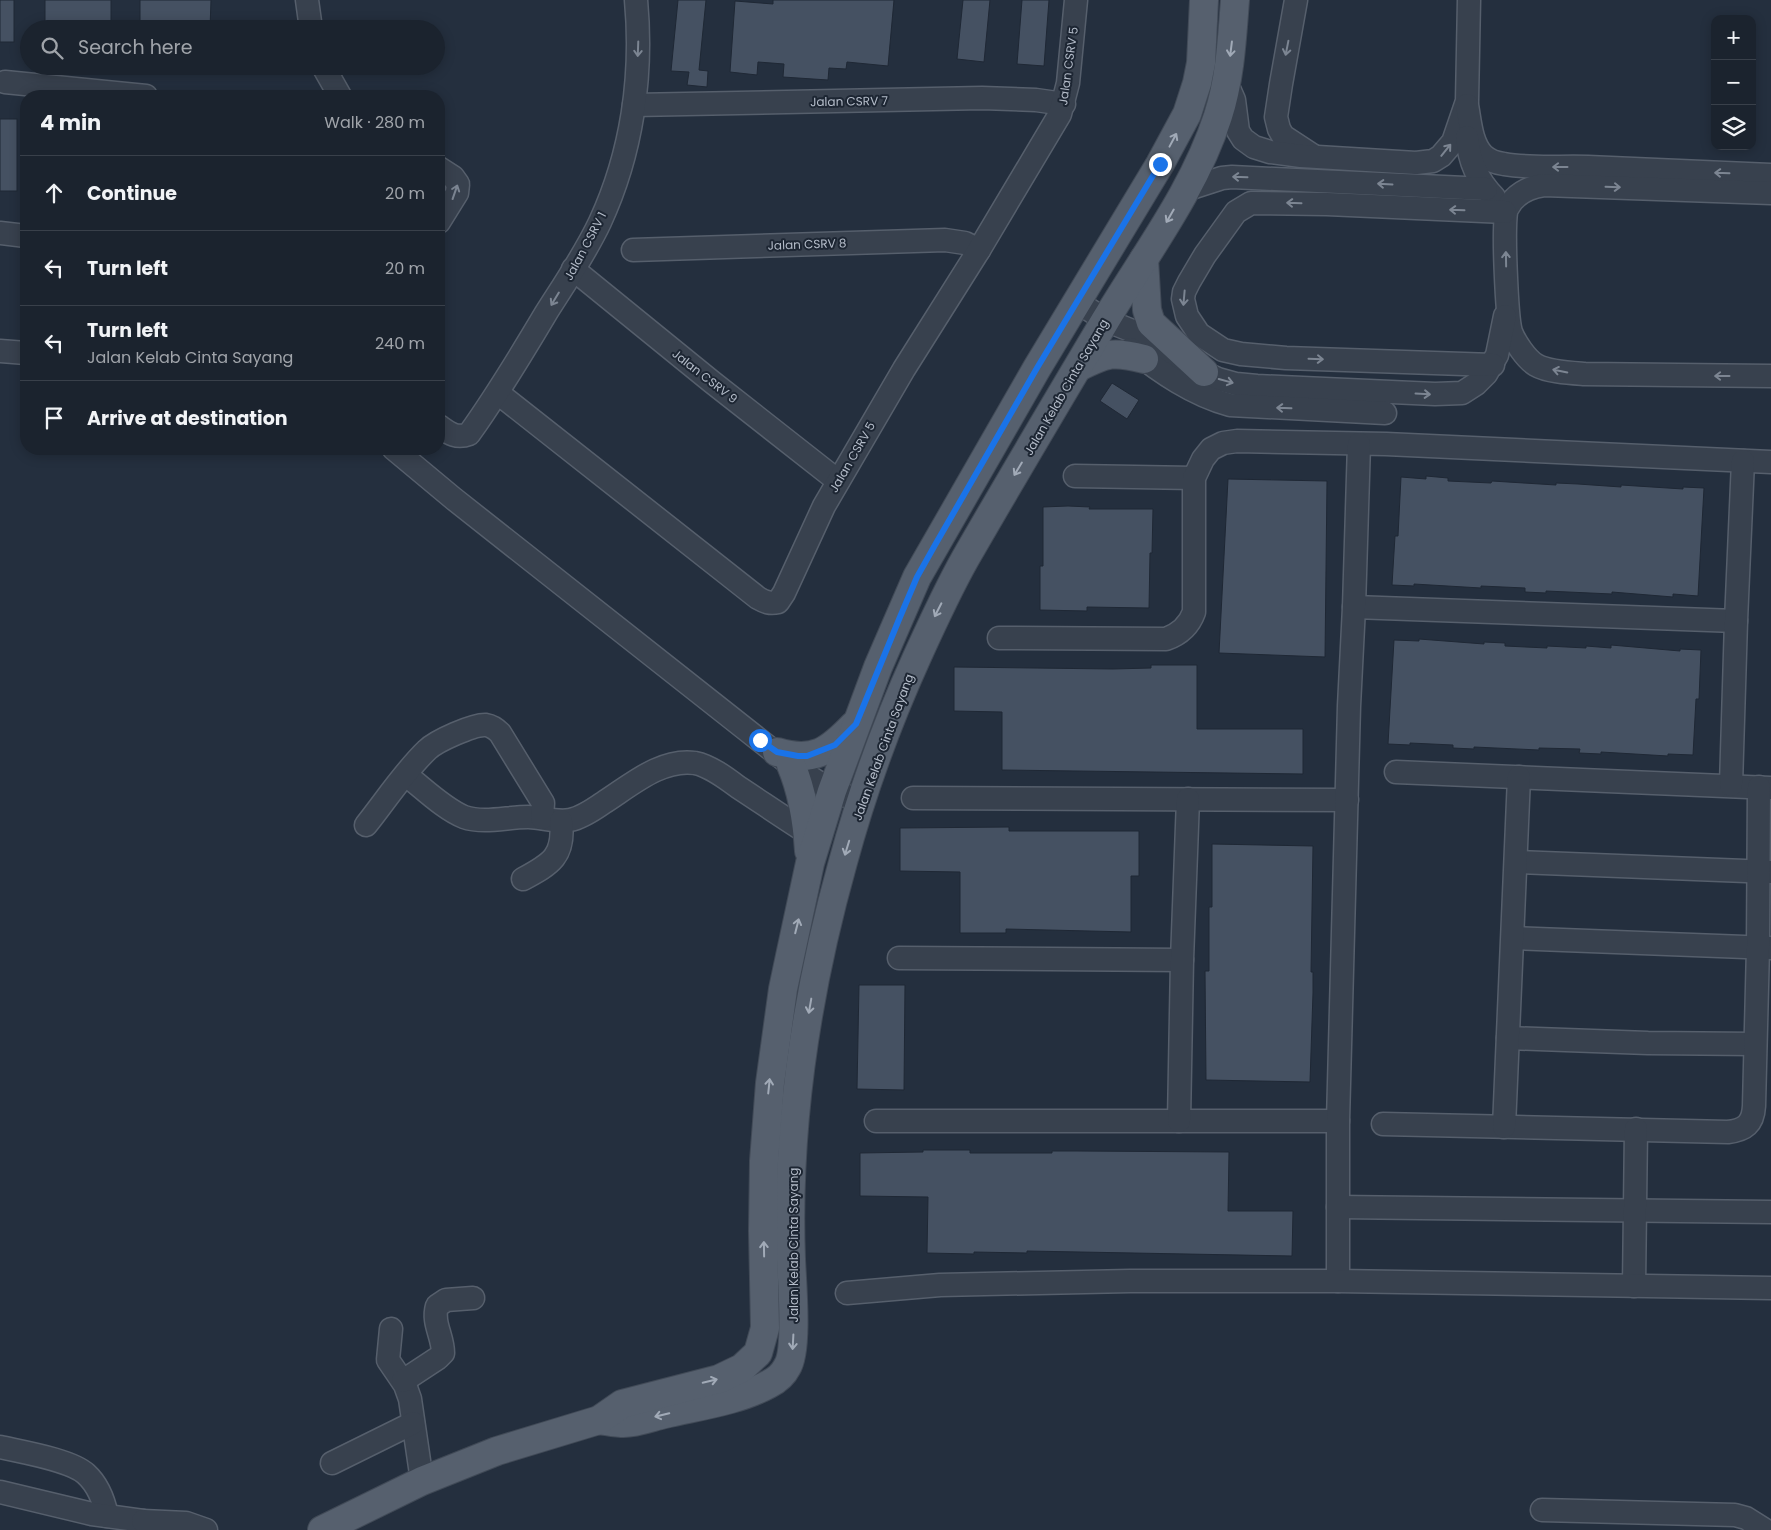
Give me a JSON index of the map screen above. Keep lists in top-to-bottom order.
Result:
{
  "streets": {
    "main road": ["Jalan Kelab Cinta Sayang"],
    "street": [
      "Jalan CSRV 5",
      "Jalan CSRV 7",
      "Jalan CSRV 8",
      "Jalan CSRV 1",
      "Jalan CSRV 9"
    ]
  },
  "crossings": [
    ["Jalan CSRV 5", "Jalan CSRV 7"],
    ["Jalan CSRV 5", "Jalan CSRV 8"],
    ["Jalan CSRV 5", "Jalan CSRV 1"],
    ["Jalan CSRV 5", "Jalan CSRV 9"],
    ["Jalan CSRV 7", "Jalan CSRV 1"],
    ["Jalan CSRV 1", "Jalan CSRV 9"]
  ],
  "one_way": ["Jalan CSRV 1"],
  "page": {
    "map_buttons": ["+", "−"],
    "search": "Search here",
    "heading": ["4 min", "Walk · 280 m"],
    "list": [
      ["Continue", "20 m"],
      ["Turn left", "20 m"],
      ["Turn left", "Jalan Kelab Cinta Sayang", "240 m"],
      "Arrive at destination"
    ]
  }
}
